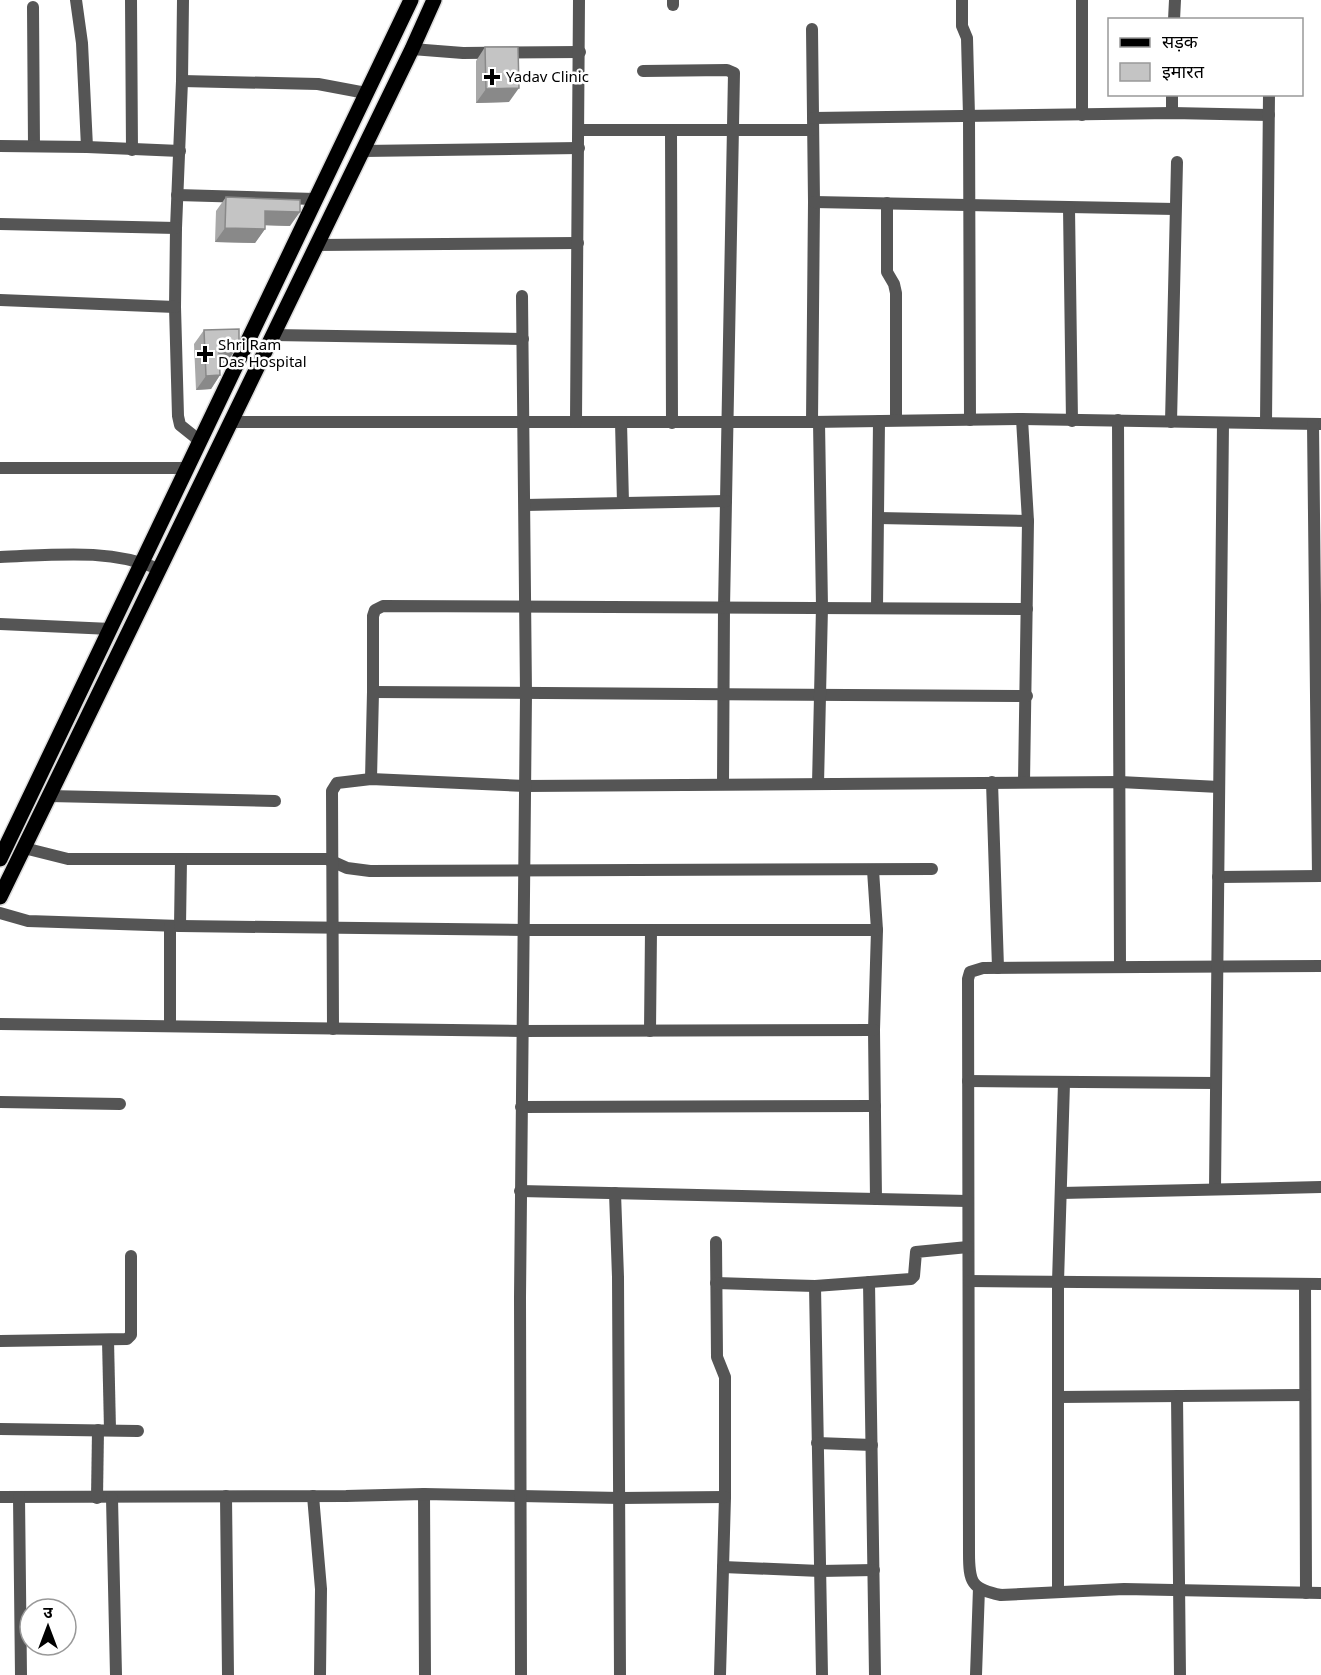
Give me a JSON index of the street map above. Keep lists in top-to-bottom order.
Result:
{
  "places": {
    "health": ["Yadav Clinic", "Shri Ram Das Hospital"]
  },
  "legend": ["सड़क", "इमारत"],
  "north": "top"
}
